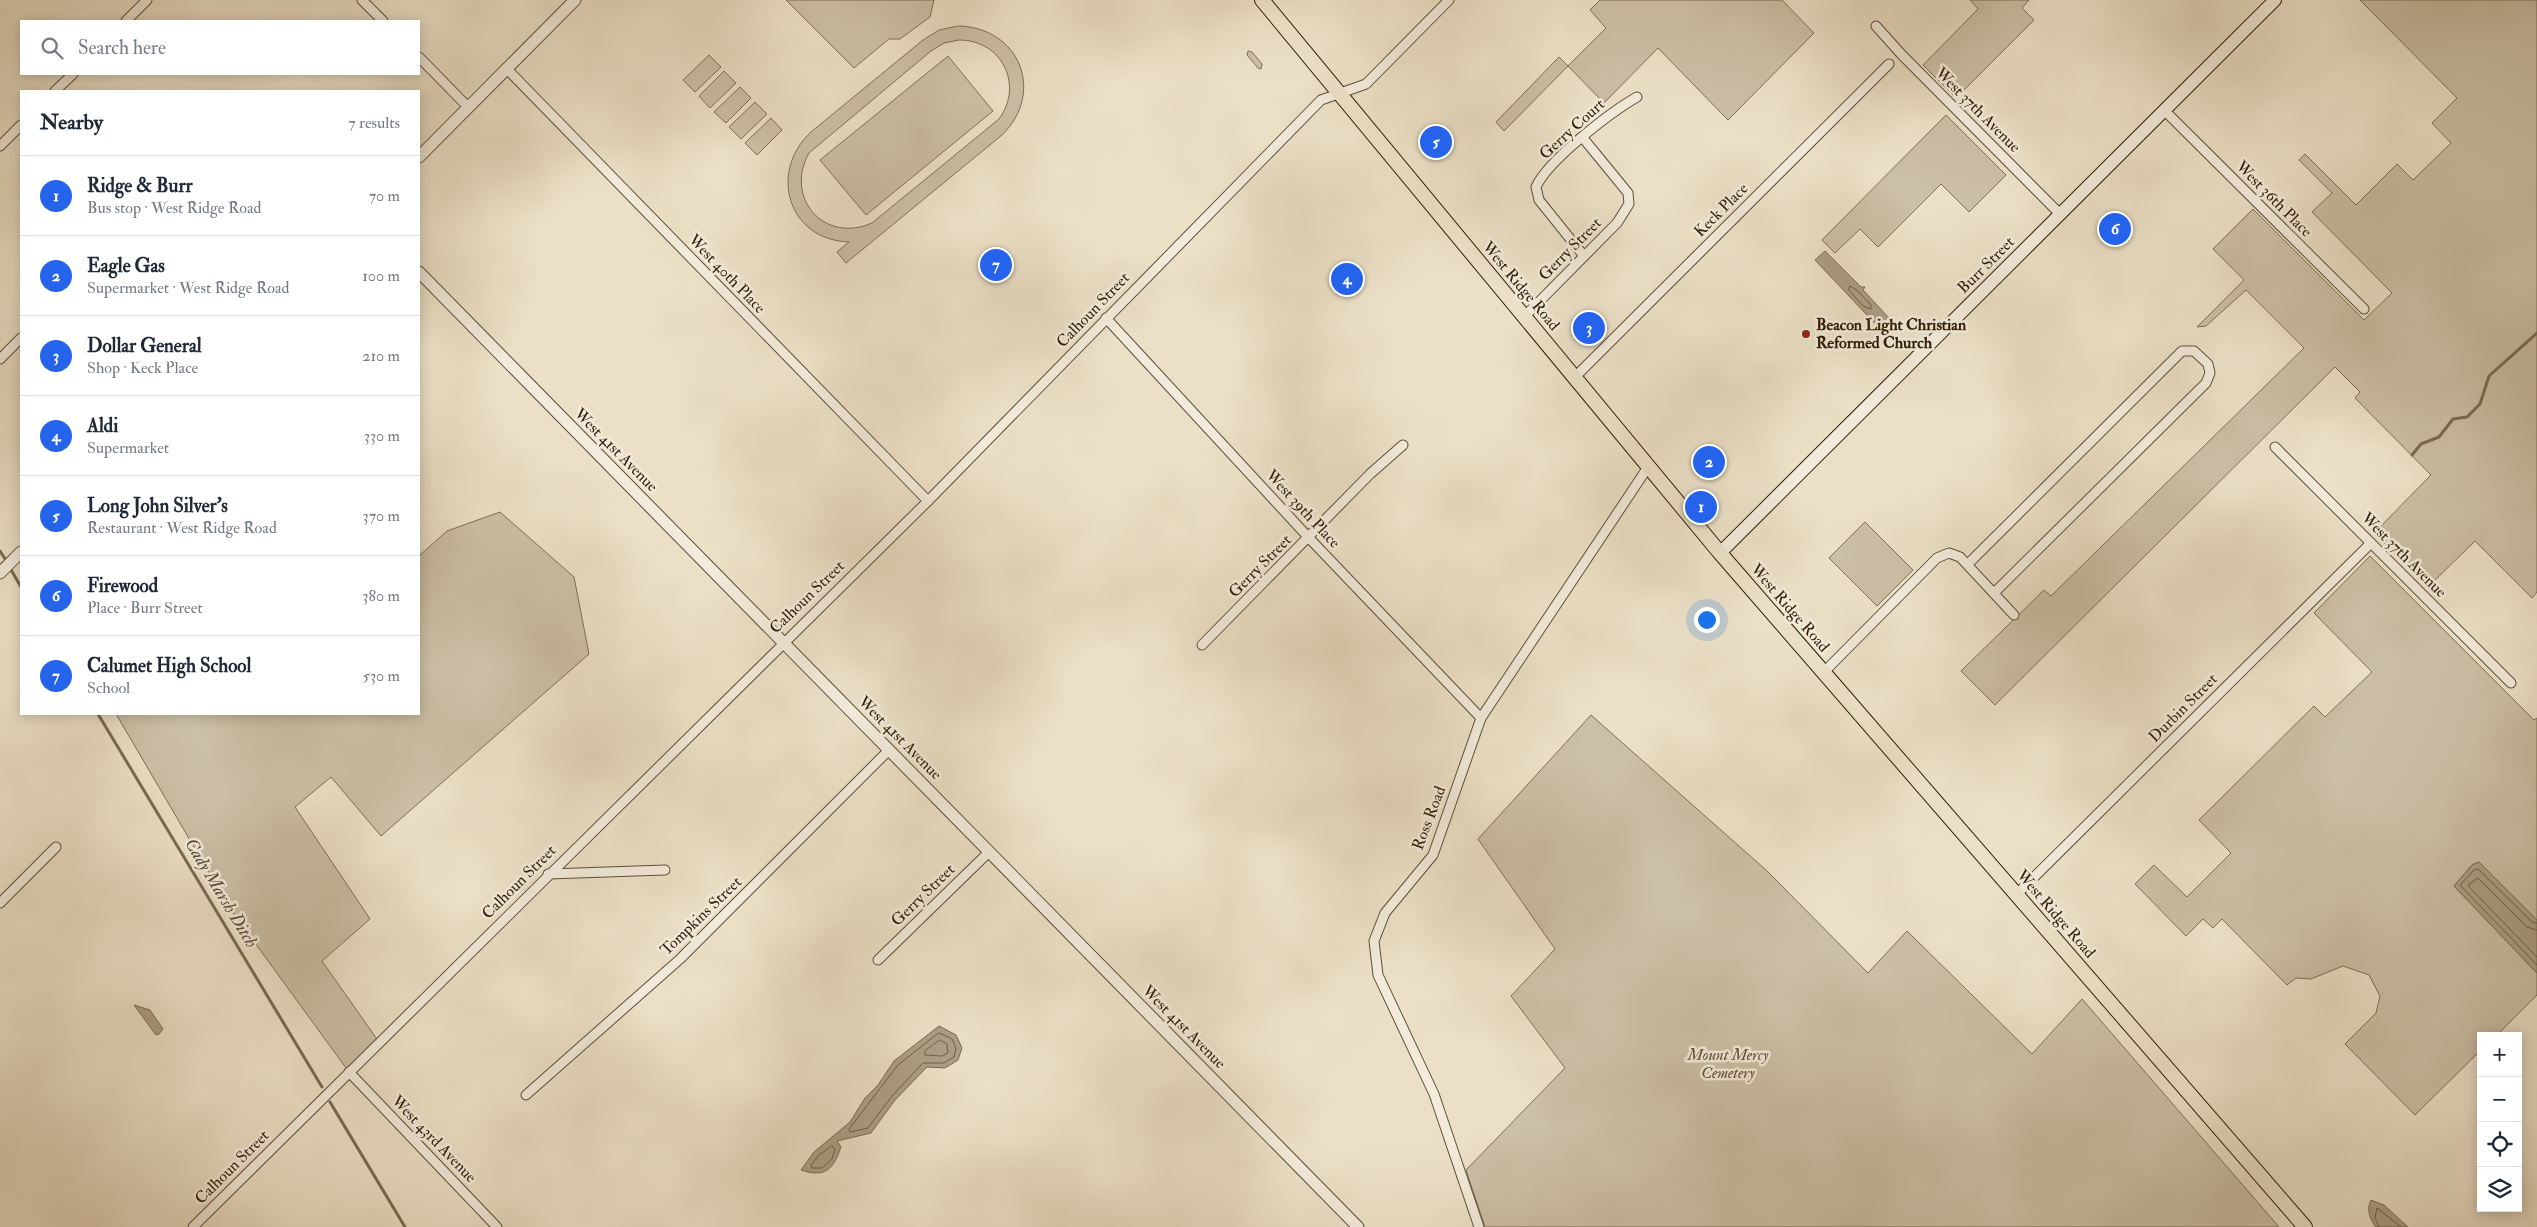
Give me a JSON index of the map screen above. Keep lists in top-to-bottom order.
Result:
{
  "streets": {
    "main road": ["Burr Street", "West Ridge Road"],
    "street": [
      "West 37th Avenue",
      "Gerry Court",
      "West 36th Place",
      "Keck Place",
      "Gerry Street",
      "West 40th Place",
      "Calhoun Street",
      "West 41st Avenue",
      "West 39th Place",
      "Durbin Street",
      "Ross Road",
      "Tompkins Street",
      "West 43rd Avenue"
    ]
  },
  "crossings": [
    ["West 37th Avenue", "Burr Street"],
    ["West 37th Avenue", "Durbin Street"],
    ["Gerry Court", "Gerry Street"],
    ["West 36th Place", "Burr Street"],
    ["Keck Place", "West Ridge Road"],
    ["Gerry Street", "West Ridge Road"],
    ["Gerry Street", "West 41st Avenue"],
    ["Gerry Street", "West 39th Place"],
    ["Burr Street", "West Ridge Road"],
    ["West 40th Place", "Calhoun Street"],
    ["West Ridge Road", "Calhoun Street"],
    ["West Ridge Road", "Durbin Street"],
    ["West Ridge Road", "Ross Road"],
    ["Calhoun Street", "West 41st Avenue"],
    ["Calhoun Street", "West 39th Place"],
    ["Calhoun Street", "West 43rd Avenue"],
    ["West 41st Avenue", "Tompkins Street"],
    ["West 39th Place", "Ross Road"]
  ],
  "water": ["Cady Marsh Ditch"],
  "parks": ["Mount Mercy Cemetery"],
  "places": ["Beacon Light Christian Reformed Church"],
  "page": {
    "search": "Search here",
    "heading": ["Nearby", "7 results"],
    "pins": [
      "5",
      "6",
      "7",
      "4",
      "3",
      "2",
      "1"
    ],
    "list": [
      {
        "mark": "1",
        "name": "Ridge & Burr",
        "note": "Bus stop · West Ridge Road",
        "value": "70 m"
      },
      {
        "mark": "2",
        "name": "Eagle Gas",
        "note": "Supermarket · West Ridge Road",
        "value": "100 m"
      },
      {
        "mark": "3",
        "name": "Dollar General",
        "note": "Shop · Keck Place",
        "value": "210 m"
      },
      {
        "mark": "4",
        "name": "Aldi",
        "note": "Supermarket",
        "value": "330 m"
      },
      {
        "mark": "5",
        "name": "Long John Silver's",
        "note": "Restaurant · West Ridge Road",
        "value": "370 m"
      },
      {
        "mark": "6",
        "name": "Firewood",
        "note": "Place · Burr Street",
        "value": "380 m"
      },
      {
        "mark": "7",
        "name": "Calumet High School",
        "note": "School",
        "value": "530 m"
      }
    ],
    "map_buttons": ["+", "−"]
  }
}
